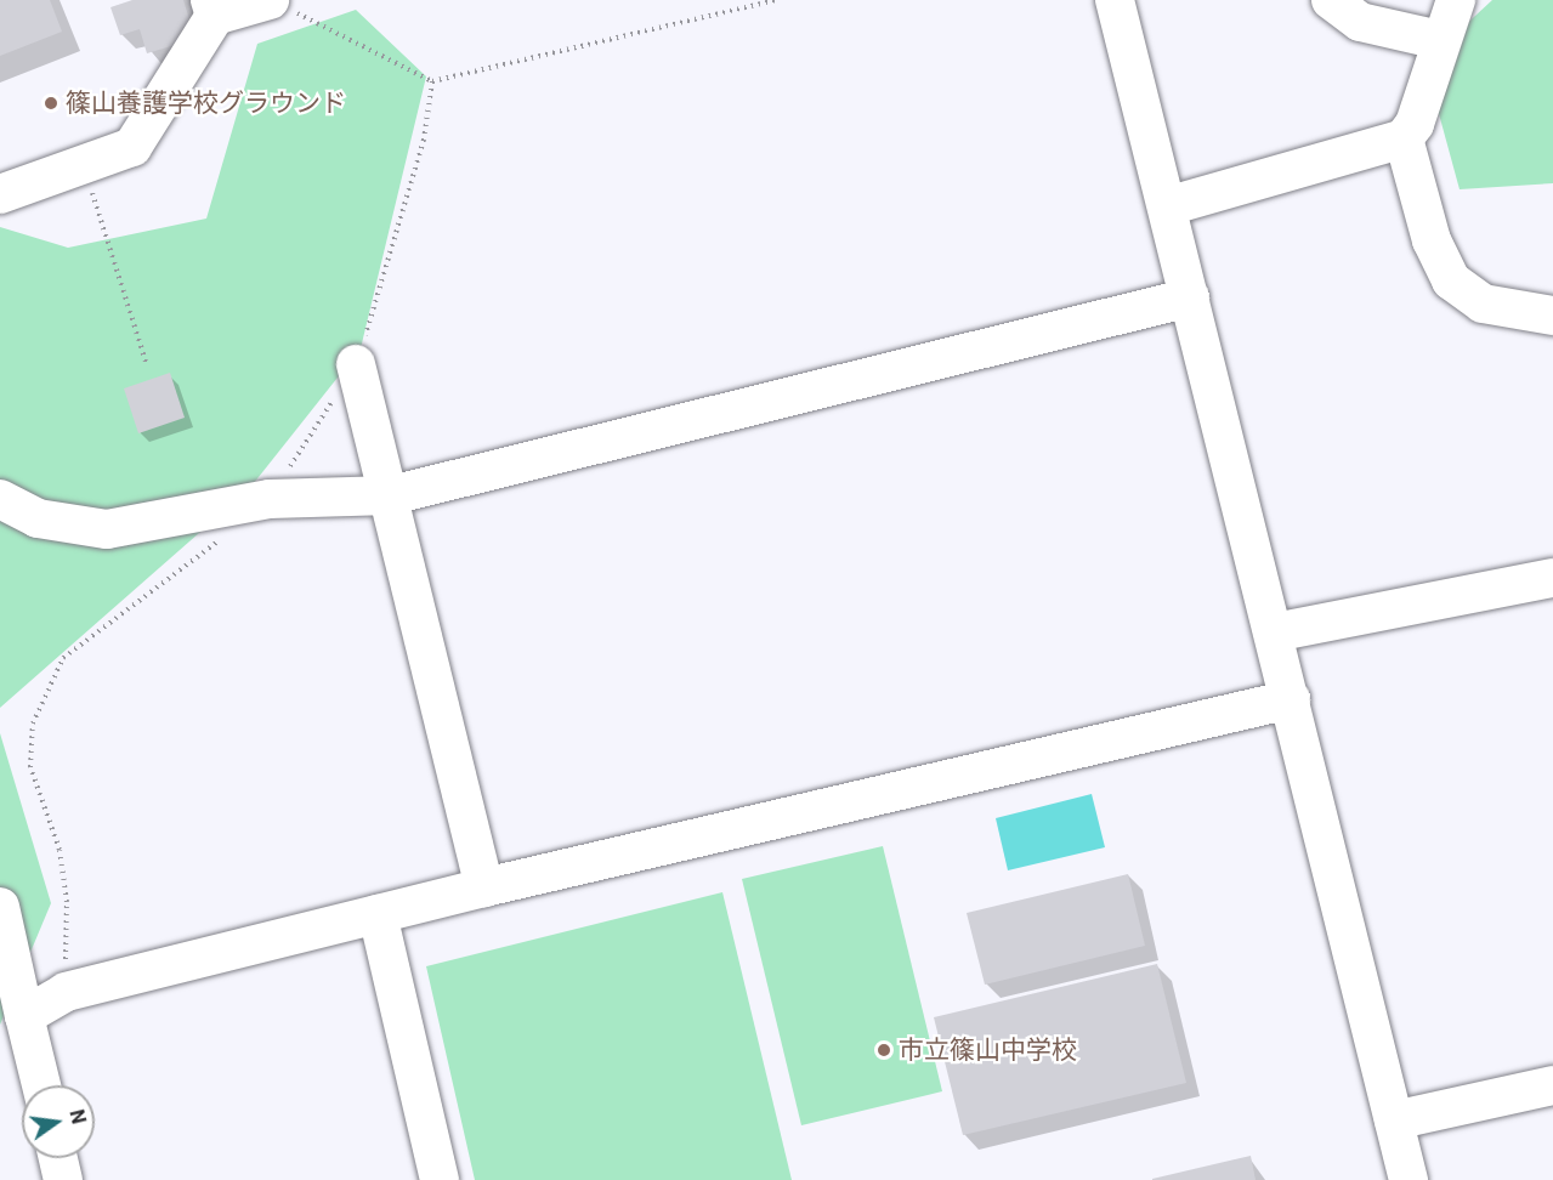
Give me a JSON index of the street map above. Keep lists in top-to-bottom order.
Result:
{
  "places": ["篠山養護学校グラウンド", "市立篠山中学校"],
  "north": "right"
}
